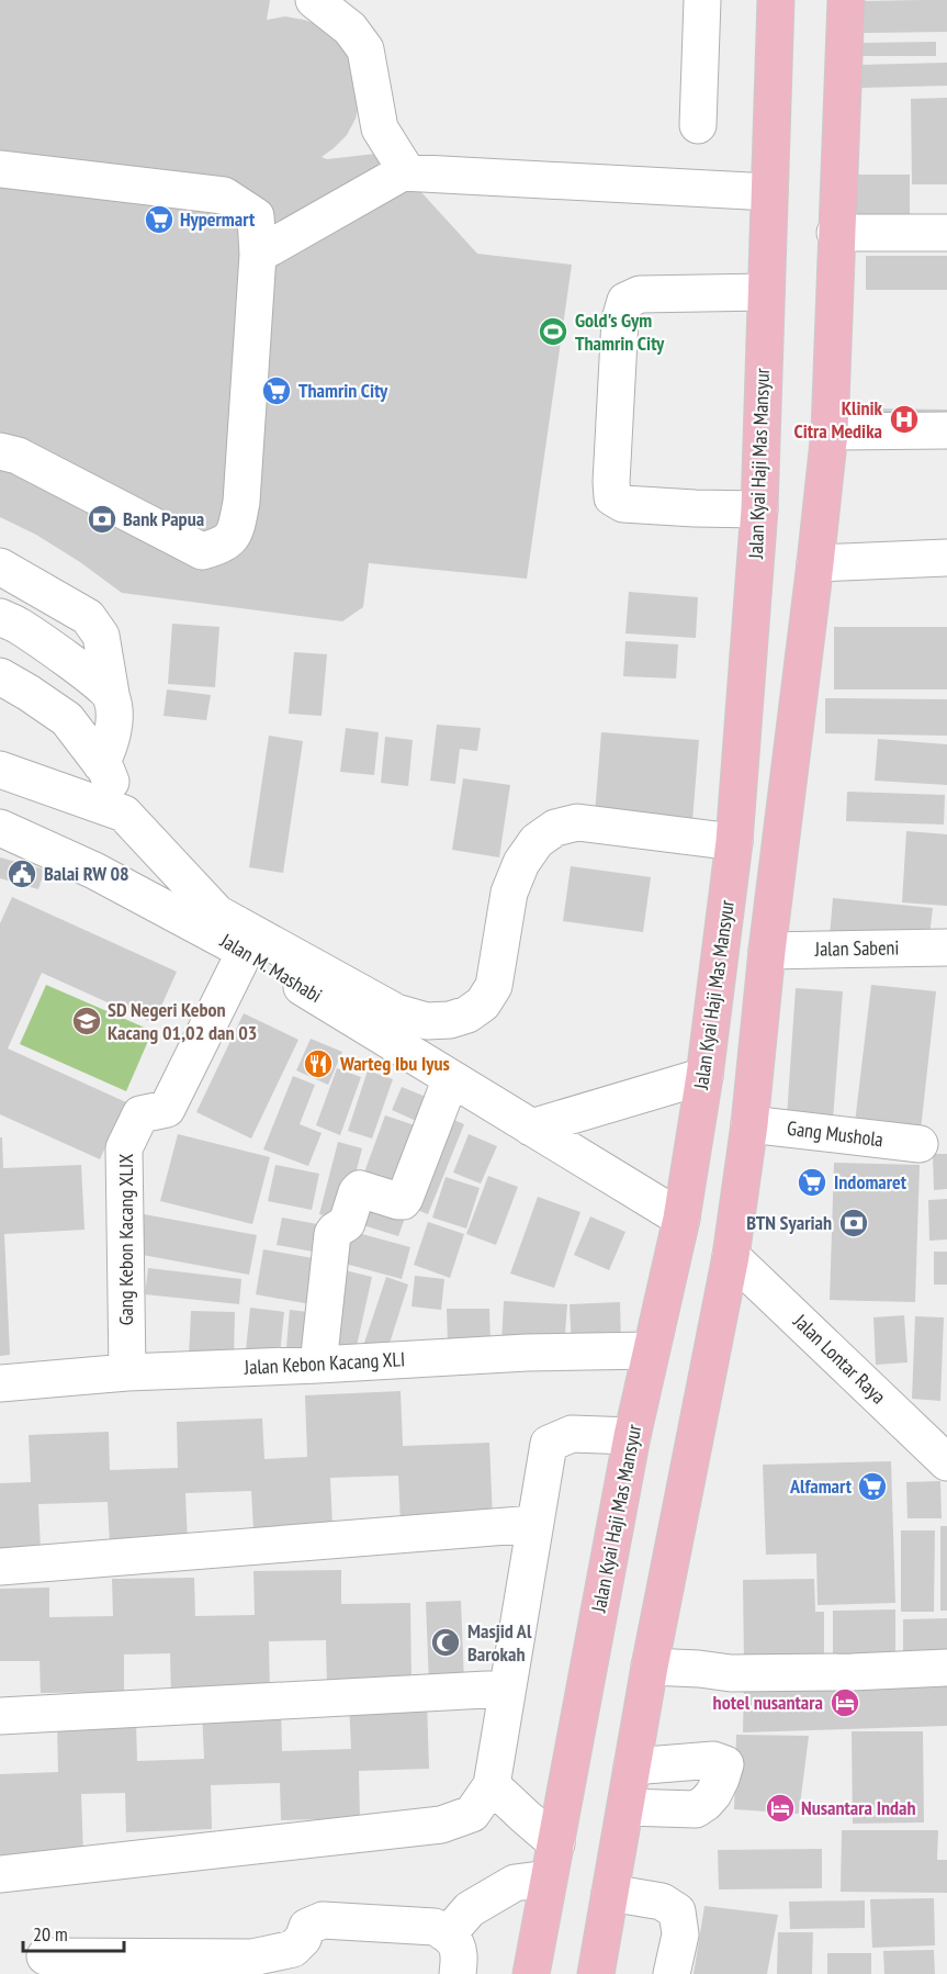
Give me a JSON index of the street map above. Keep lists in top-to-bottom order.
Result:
{
  "streets": {
    "main road": ["Jalan Kyai Haji Mas Mansyur"],
    "street": [
      "Jalan Sabeni",
      "Jalan M. Mashabi",
      "Gang Mushola",
      "Gang Kebon Kacang XLIX",
      "Jalan Lontar Raya",
      "Jalan Kebon Kacang XLI"
    ]
  },
  "crossings": [
    ["Jalan Kyai Haji Mas Mansyur", "Jalan M. Mashabi"],
    ["Jalan Kyai Haji Mas Mansyur", "Jalan Kebon Kacang XLI"],
    ["Jalan M. Mashabi", "Gang Kebon Kacang XLIX"],
    ["Gang Kebon Kacang XLIX", "Jalan Kebon Kacang XLI"]
  ],
  "places": {
    "supermarket": [
      "Hypermart",
      "Thamrin City",
      "Indomaret",
      "Alfamart"
    ],
    "sports": ["Gold's Gym Thamrin City"],
    "hospital": ["Klinik Citra Medika"],
    "bank": ["Bank Papua", "BTN Syariah"],
    "public building": ["Balai RW 08"],
    "school or university": ["SD Negeri Kebon Kacang 01,02 dan 03"],
    "restaurant": ["Warteg Ibu Iyus"],
    "mosque": ["Masjid Al Barokah"],
    "hotel": ["hotel nusantara", "Nusantara Indah"]
  },
  "scale_bar": "20 m"
}
